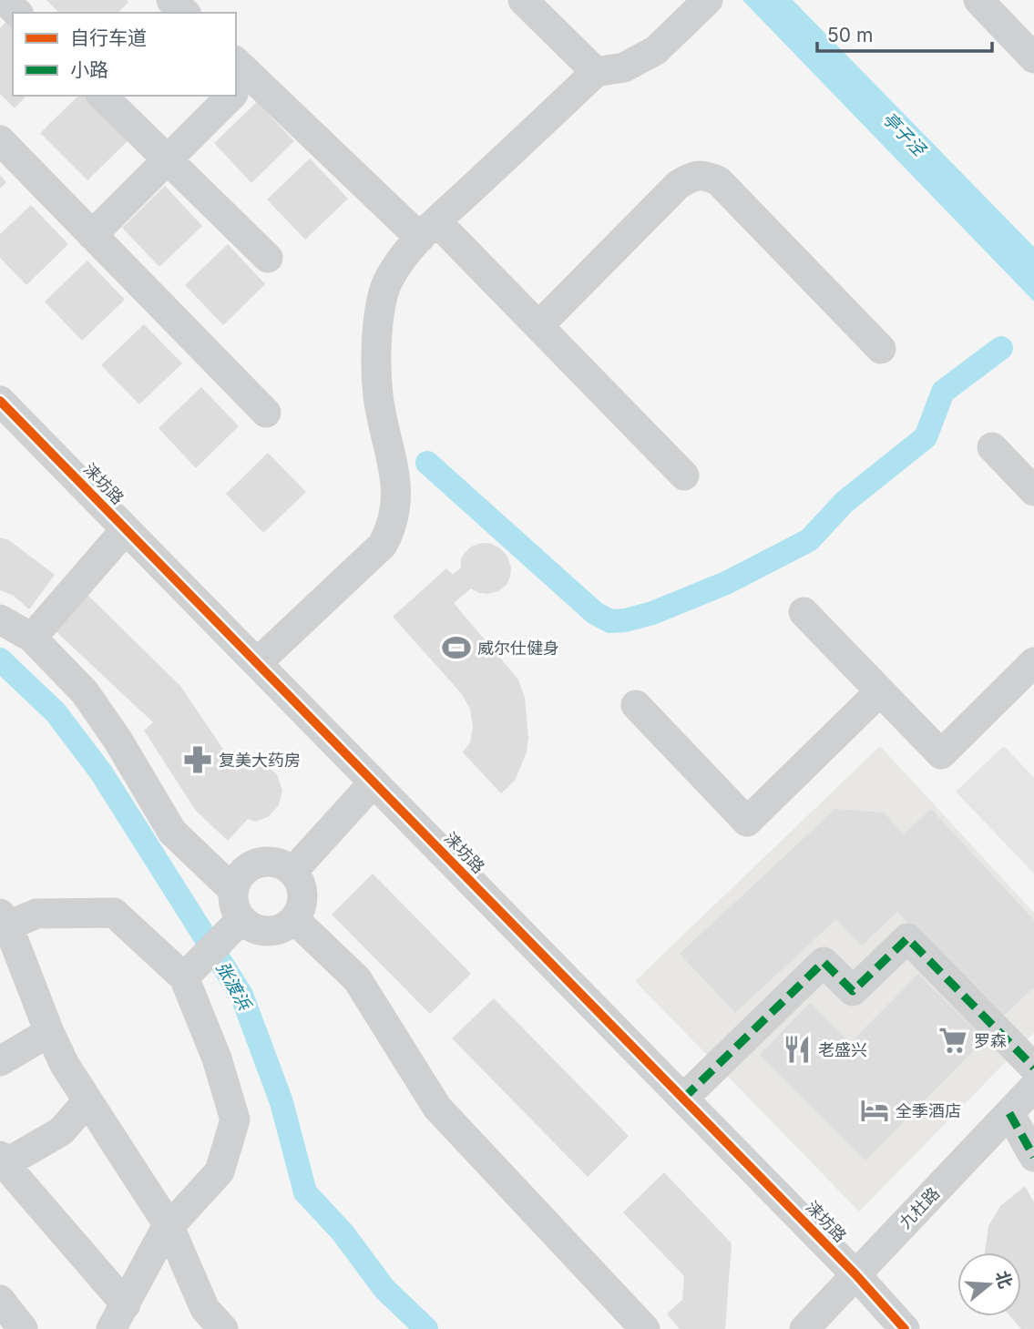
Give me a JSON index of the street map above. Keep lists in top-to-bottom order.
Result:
{
  "streets": {
    "street": ["涞坊路", "九杜路"]
  },
  "crossings": [
    ["涞坊路", "九杜路"]
  ],
  "water": ["亭子泾", "张渡浜"],
  "places": {
    "sports": ["威尔仕健身"],
    "pharmacy": ["复美大药房"],
    "supermarket": ["罗森"],
    "restaurant": ["老盛兴"],
    "hotel": ["全季酒店"]
  },
  "legend": ["自行车道", "小路"],
  "scale_bar": "50 m",
  "north": "right"
}
